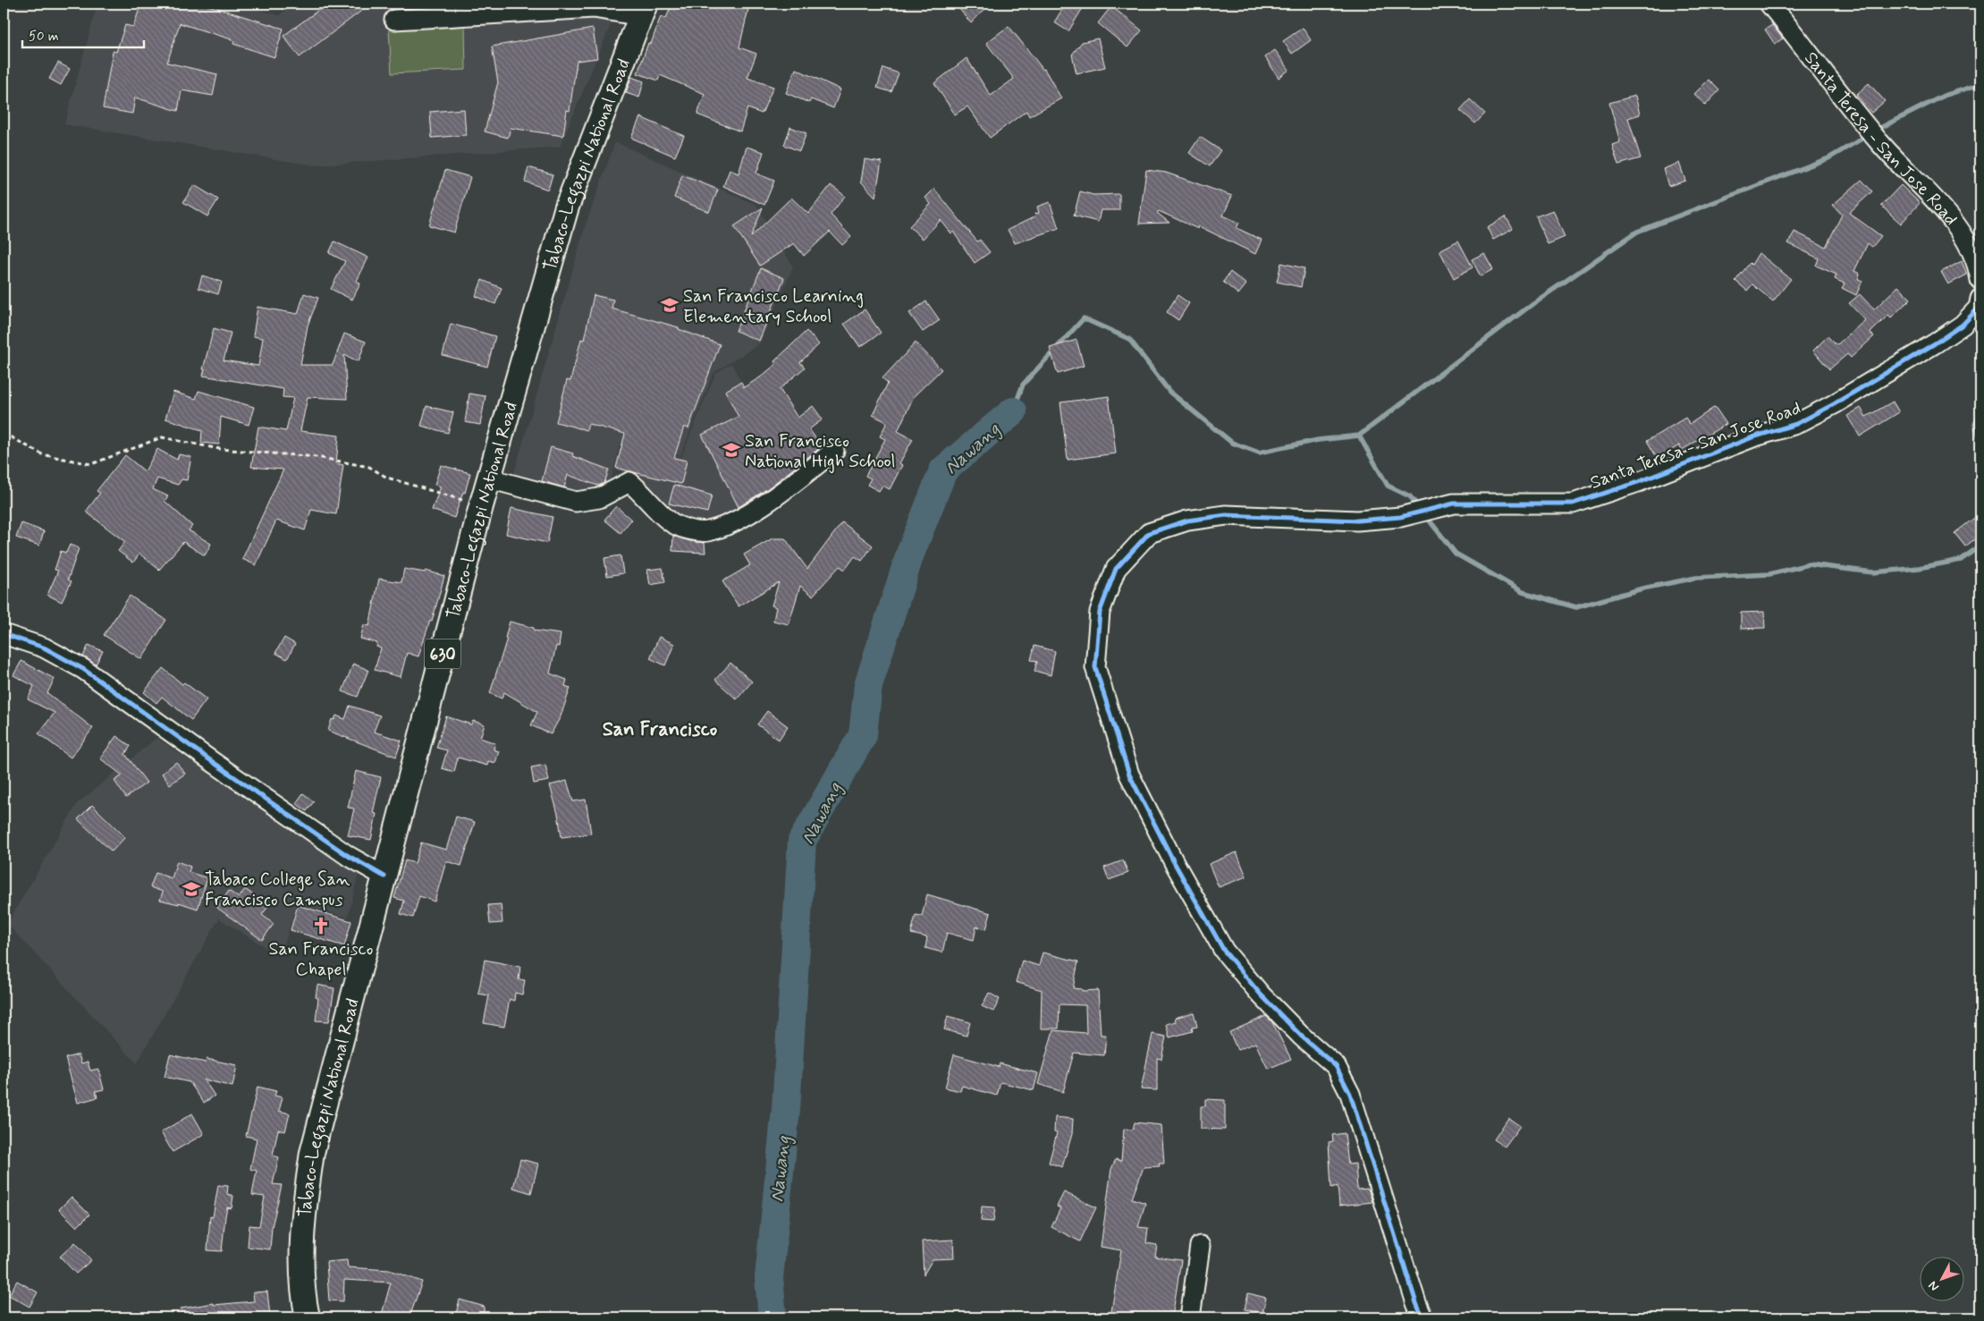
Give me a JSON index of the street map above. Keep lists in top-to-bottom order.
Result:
{
  "streets": {
    "main road": ["Tabaco-Legazpi National Road", "630"],
    "street": ["Santa Teresa - San Jose Road"]
  },
  "districts": ["San Francisco"],
  "water": ["Nawang"],
  "places": {
    "school or university": ["San Francisco Learning Elementary School", "San Francisco National High School", "Tabaco College San Francisco Campus"],
    "church": ["San Francisco Chapel"]
  },
  "scale_bar": "50 m",
  "north": "bottom left"
}
